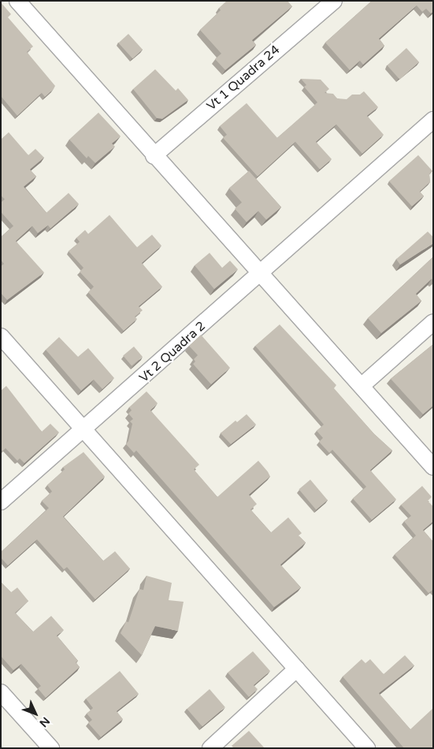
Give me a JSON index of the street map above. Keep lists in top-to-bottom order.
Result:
{
  "streets": {
    "street": ["Vt 1 Quadra 24", "Vt 2 Quadra 2"]
  },
  "north": "bottom right"
}
